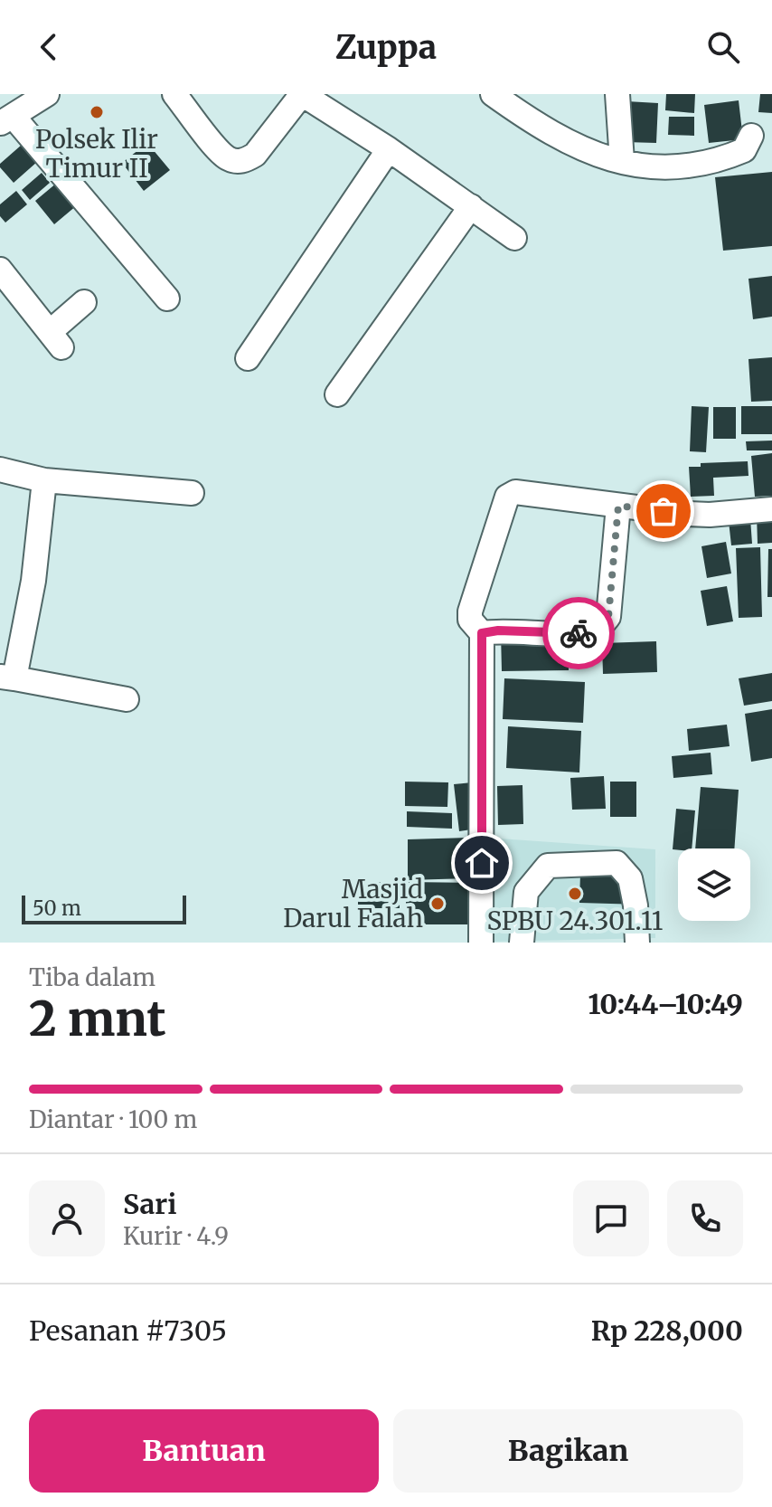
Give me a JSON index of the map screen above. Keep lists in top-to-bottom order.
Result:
{
  "places": ["Polsek Ilir Timur II", "SPBU 24.301.11", "Masjid Darul Falah"],
  "scale_bar": "50 m",
  "page": {
    "header": "Zuppa",
    "scale": "50 m",
    "heading": ["2 mnt", "Tiba dalam", "10:44–10:49"],
    "panel": [
      "Sari",
      "Kurir · 4.9",
      "Pesanan #7305",
      "Rp 228,000"
    ],
    "bar": "Diantar · 100 m",
    "buttons": ["Bantuan", "Bagikan"]
  }
}
